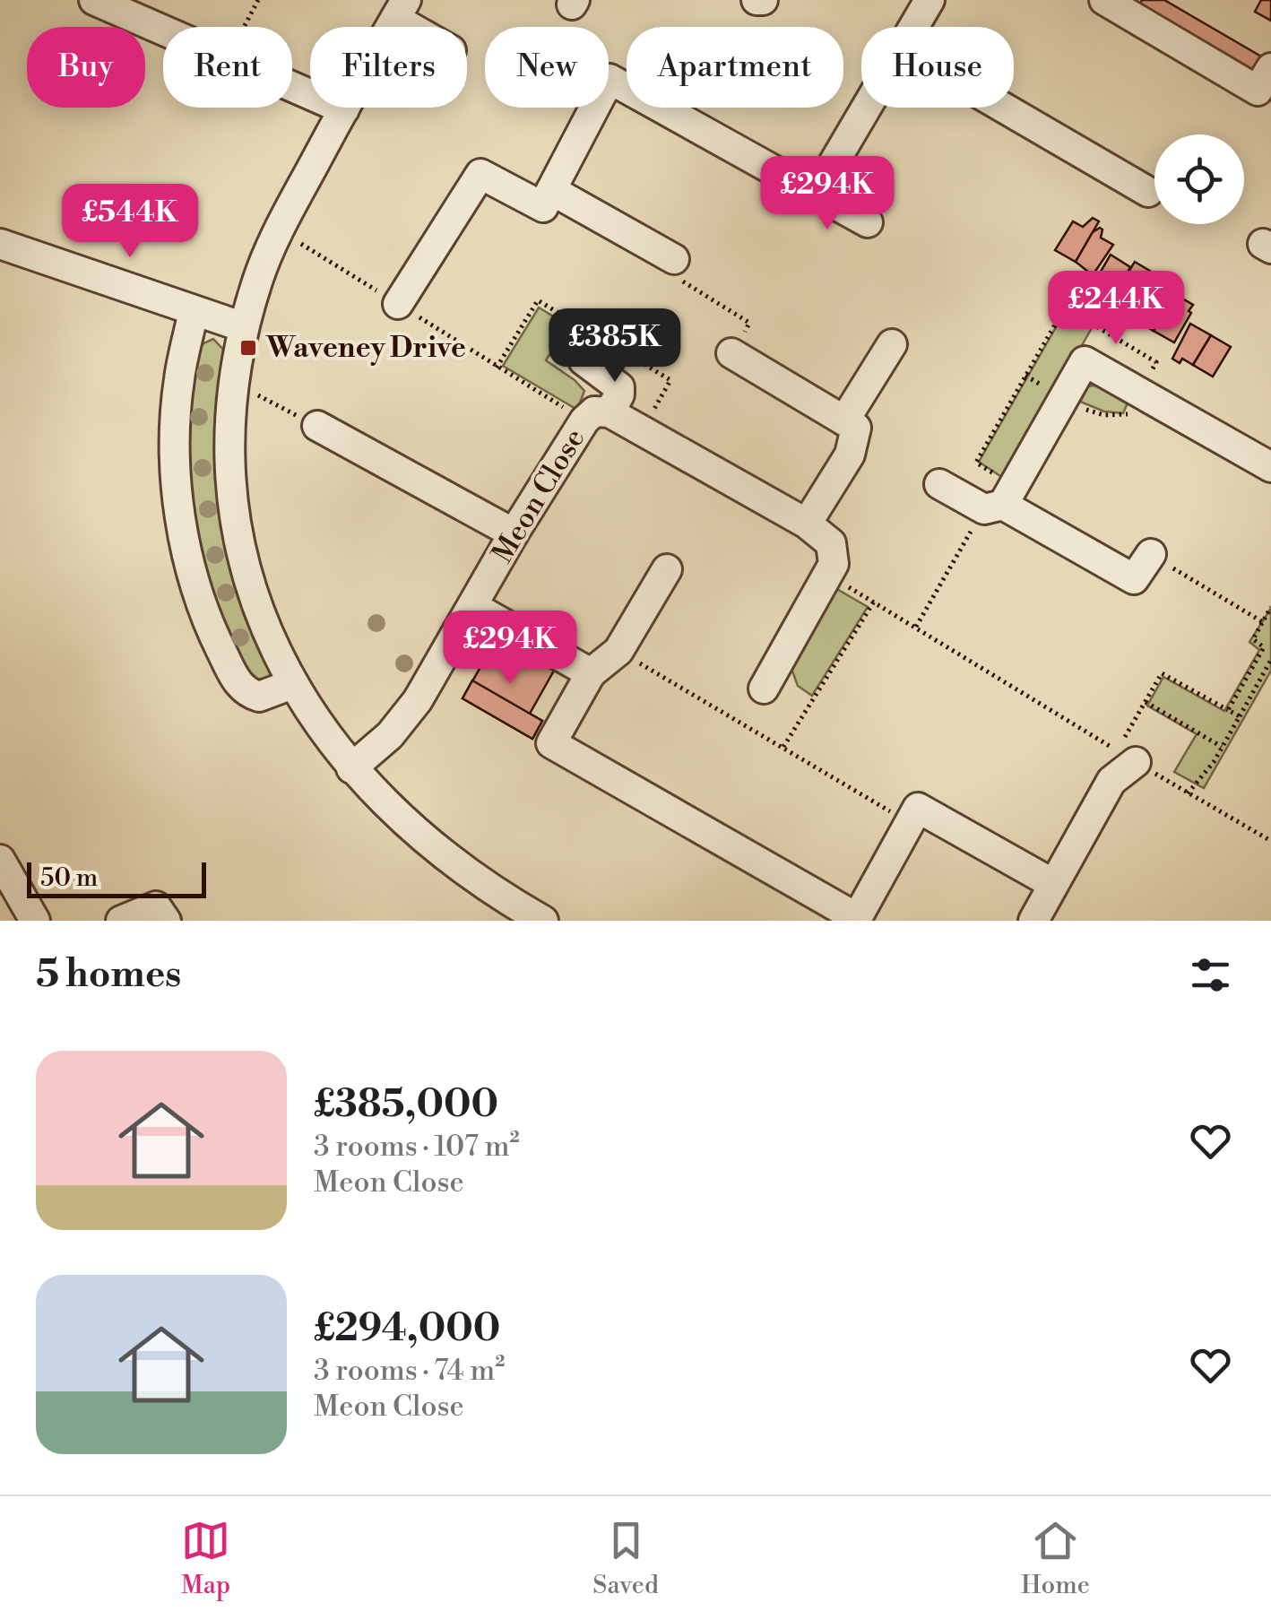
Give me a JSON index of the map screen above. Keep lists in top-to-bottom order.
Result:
{
  "streets": {
    "street": ["Meon Close"]
  },
  "places": {
    "transit": ["Waveney Drive"]
  },
  "scale_bar": "50 m",
  "page": {
    "chip": [
      "Buy",
      "Rent",
      "Filters",
      "New",
      "Apartment",
      "House"
    ],
    "price": [
      "£294K",
      "£544K",
      "£244K",
      "£385K",
      "£294K"
    ],
    "scale": "50 m",
    "heading": "5 homes",
    "list": [
      {
        "name": "£385,000",
        "note": "3 rooms · 107 m² · Meon Close"
      },
      {
        "name": "£294,000",
        "note": "3 rooms · 74 m² · Meon Close"
      }
    ],
    "tabs": ["Map", "Saved", "Home"]
  }
}
